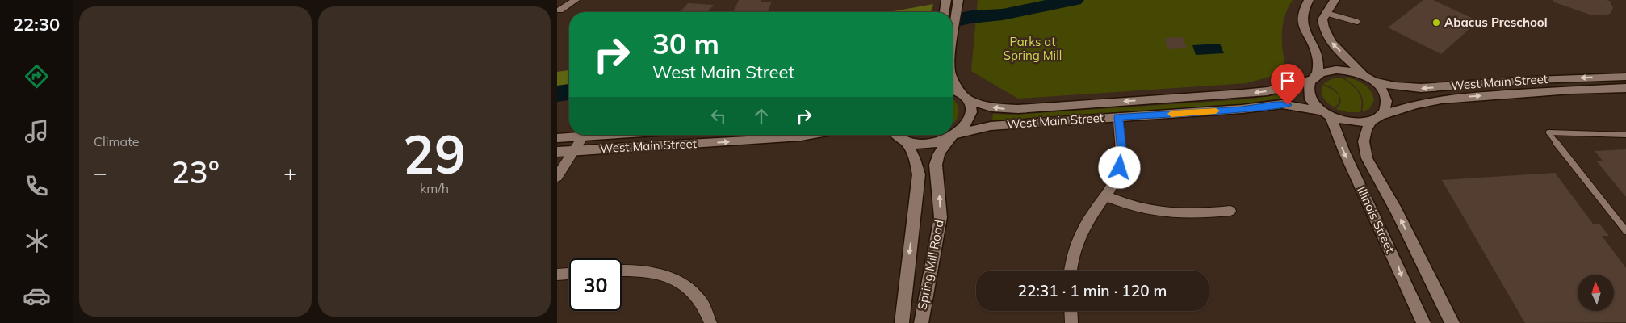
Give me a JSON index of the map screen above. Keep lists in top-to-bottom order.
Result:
{
  "streets": {
    "street": ["West Main Street", "Illinois Street", "Spring Mill Road"]
  },
  "crossings": [
    ["West Main Street", "Illinois Street"],
    ["West Main Street", "Spring Mill Road"]
  ],
  "parks": ["Parks at Spring Mill"],
  "places": ["Abacus Preschool"],
  "north": "top",
  "page": {
    "tabs": "22:30",
    "tile": [
      "Climate",
      ["29", "km/h"]
    ],
    "turn": ["30 m", "West Main Street"],
    "heat": ["−", "23°", "+"],
    "limit": "30",
    "trip": "22:31 · 1 min · 120 m"
  }
}
